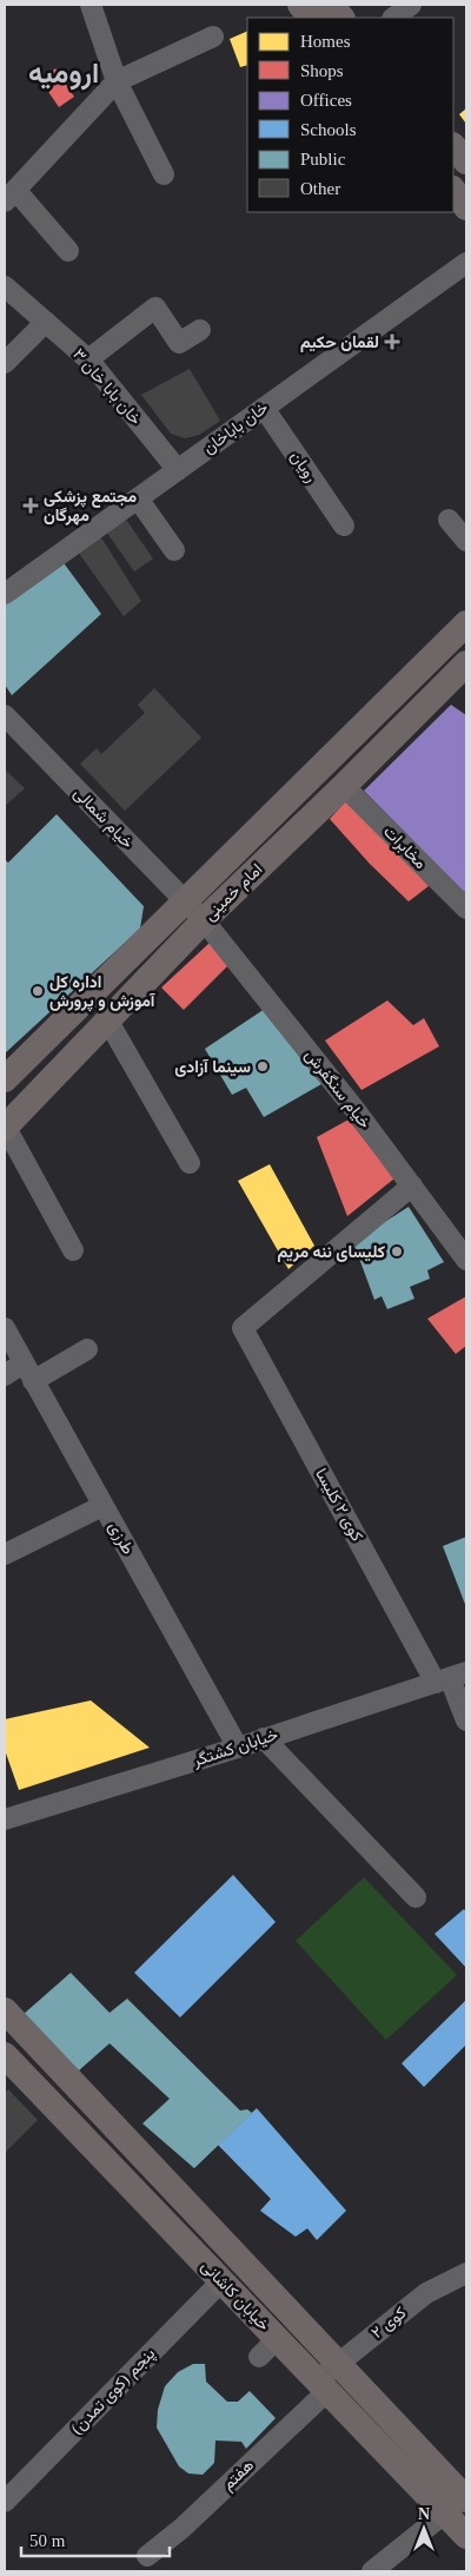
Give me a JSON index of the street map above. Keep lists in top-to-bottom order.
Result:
{
  "streets": {
    "main road": ["امام خمینی", "خیابان کاشانی"],
    "street": [
      "خان بابا خان ۳",
      "خان باباخان",
      "رویان",
      "خیام شمالی",
      "مخابرات",
      "خیام سنگفرش",
      "کوی ۲ کلیسا",
      "طرزی",
      "خیابان کشتگر",
      "کوی ۲",
      "پنجم (کوی تمدن)",
      "هفتم"
    ]
  },
  "crossings": [
    ["خان بابا خان ۳", "خان باباخان"],
    ["خان باباخان", "رویان"],
    ["خیام شمالی", "امام خمینی"],
    ["خیام شمالی", "خیام سنگفرش"],
    ["مخابرات", "امام خمینی"],
    ["امام خمینی", "خیام سنگفرش"],
    ["خیام سنگفرش", "کوی ۲ کلیسا"],
    ["کوی ۲ کلیسا", "خیابان کشتگر"],
    ["طرزی", "خیابان کشتگر"],
    ["خیابان کاشانی", "کوی ۲"],
    ["خیابان کاشانی", "پنجم (کوی تمدن)"],
    ["خیابان کاشانی", "هفتم"],
    ["کوی ۲", "هفتم"]
  ],
  "districts": ["ارومیه"],
  "places": {
    "health": ["لقمان حکیم", "مجتمع پزشکی مهرگان"],
    "other": ["اداره کل آموزش و پرورش", "سینما آزادی", "کلیسای ننه مریم"]
  },
  "legend": [
    "Homes",
    "Shops",
    "Offices",
    "Schools",
    "Public",
    "Other"
  ],
  "scale_bar": "50 m",
  "north": "top"
}
